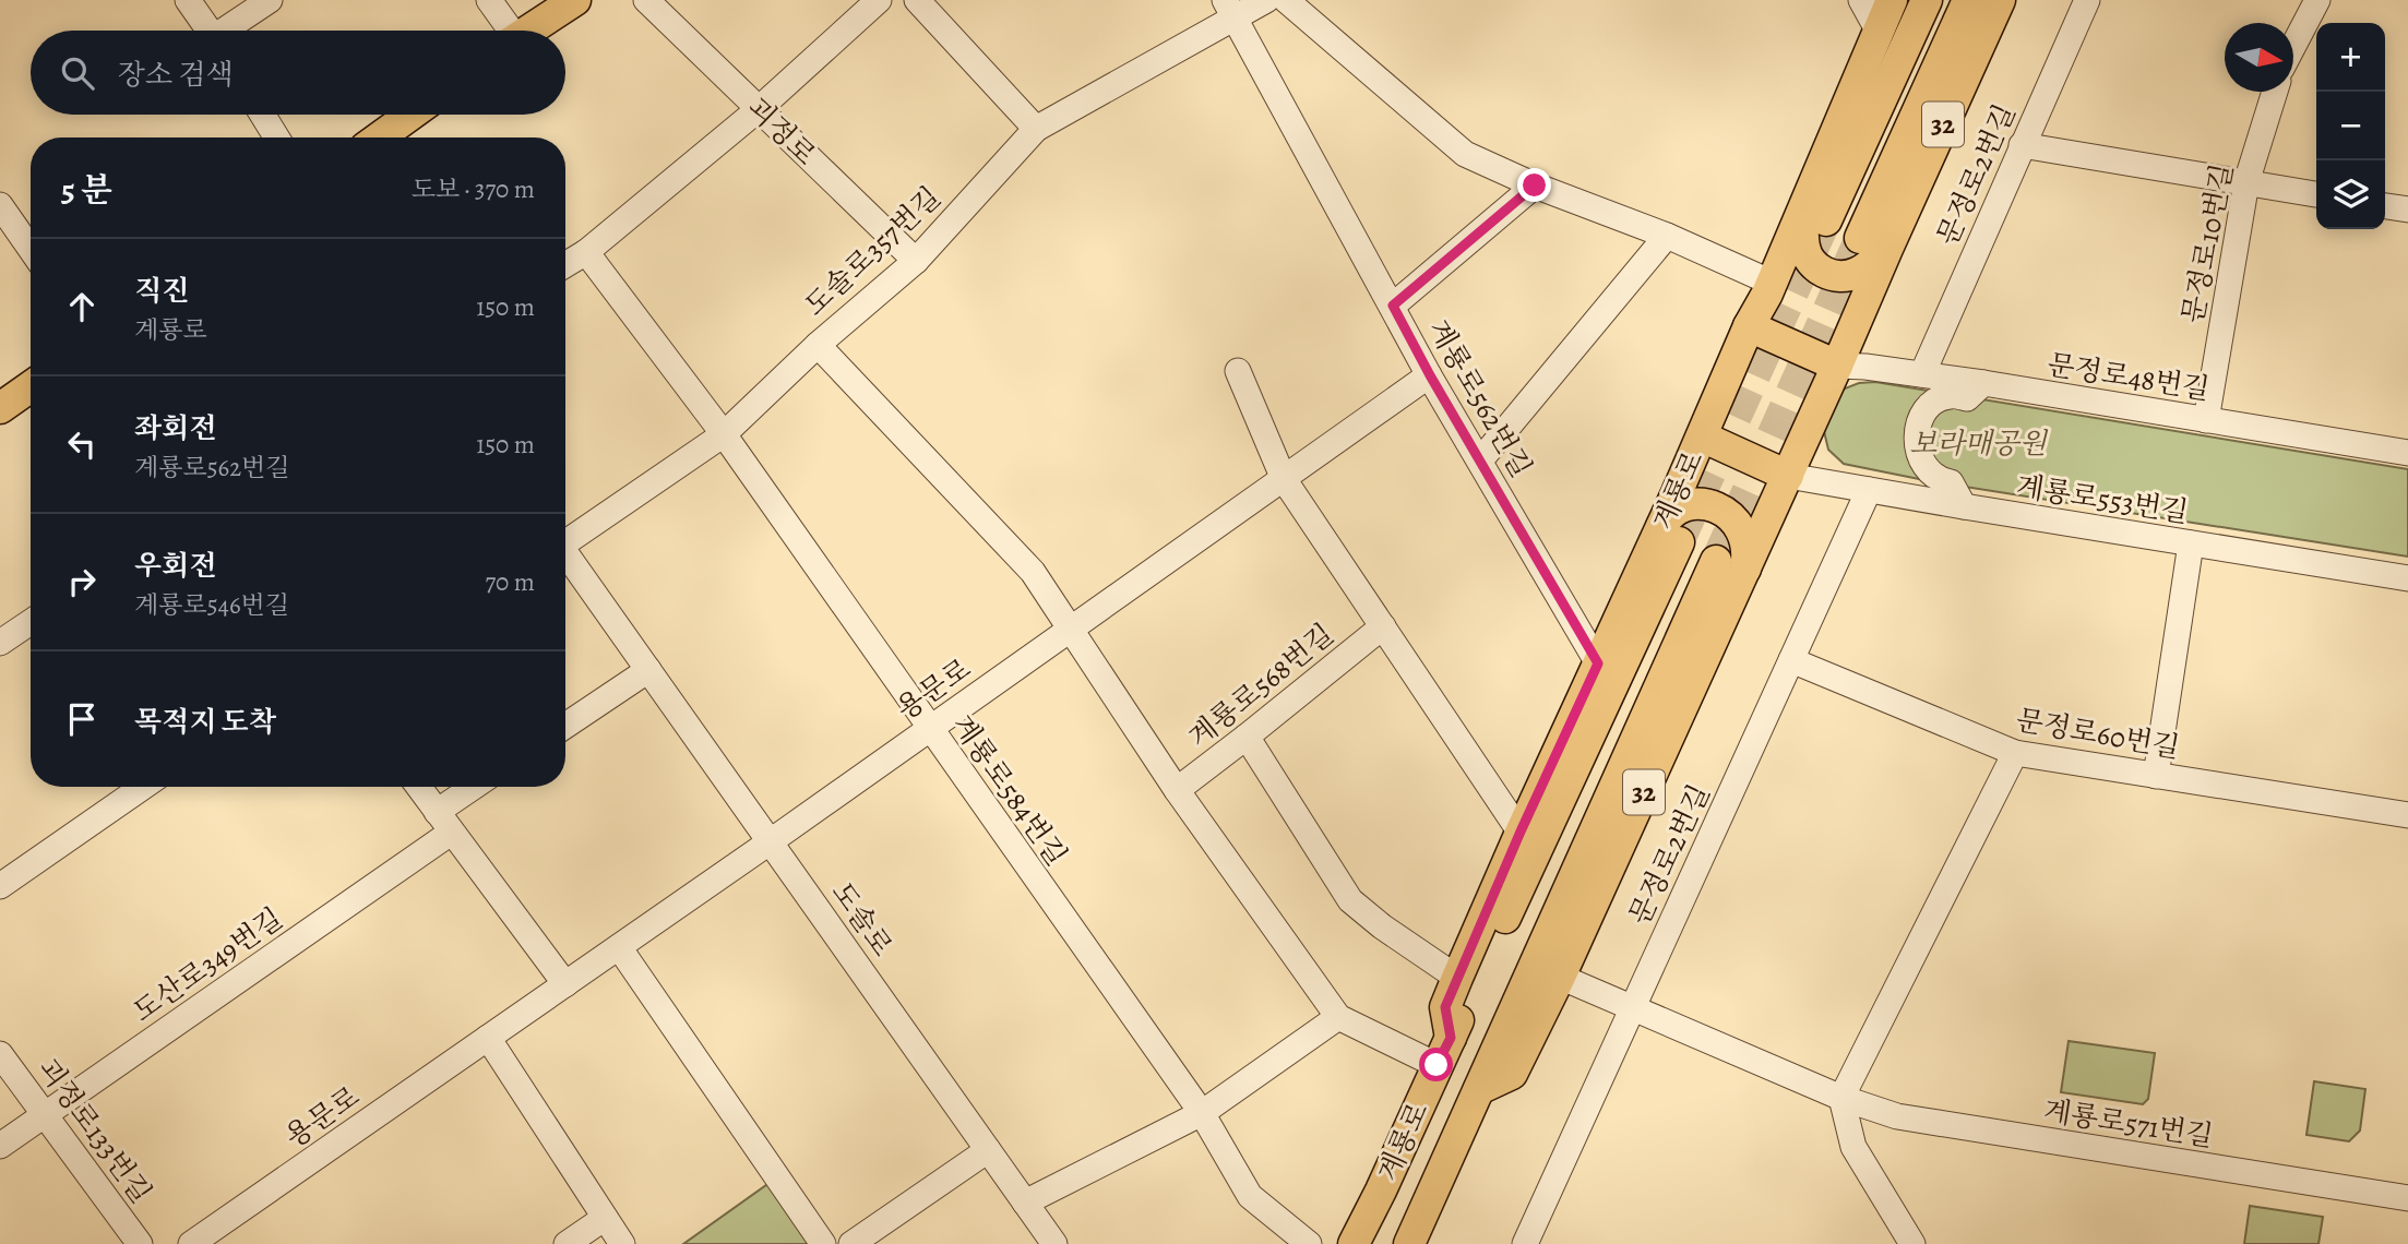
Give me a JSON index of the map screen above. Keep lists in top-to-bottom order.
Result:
{
  "streets": {
    "main road": ["32", "계룡로"],
    "street": [
      "괴정로",
      "문정로2번길",
      "문정로10번길",
      "도솔로357번길",
      "문정로48번길",
      "계룡로562번길",
      "계룡로553번길",
      "계룡로568번길",
      "용문로",
      "문정로60번길",
      "계룡로584번길",
      "도솔로",
      "도산로349번길",
      "계룡로571번길",
      "괴정로133번길"
    ]
  },
  "crossings": [
    ["32", "문정로48번길"],
    ["32", "계룡로"],
    ["32", "계룡로553번길"],
    ["32", "계룡로571번길"],
    ["괴정로", "도솔로357번길"],
    ["문정로2번길", "문정로48번길"],
    ["문정로2번길", "계룡로553번길"],
    ["문정로2번길", "문정로60번길"],
    ["문정로2번길", "계룡로571번길"],
    ["문정로10번길", "문정로48번길"],
    ["도솔로357번길", "계룡로562번길"],
    ["도솔로357번길", "계룡로584번길"],
    ["계룡로562번길", "계룡로"],
    ["계룡로562번길", "용문로"],
    ["용문로", "계룡로584번길"],
    ["용문로", "도솔로"],
    ["도산로349번길", "괴정로133번길"]
  ],
  "parks": ["보라매공원"],
  "north": "right",
  "page": {
    "map_buttons": ["+", "−"],
    "search": "장소 검색",
    "heading": ["5 분", "도보 · 370 m"],
    "list": [
      ["직진", "계룡로", "150 m"],
      ["좌회전", "계룡로562번길", "150 m"],
      ["우회전", "계룡로546번길", "70 m"],
      "목적지 도착"
    ]
  }
}
